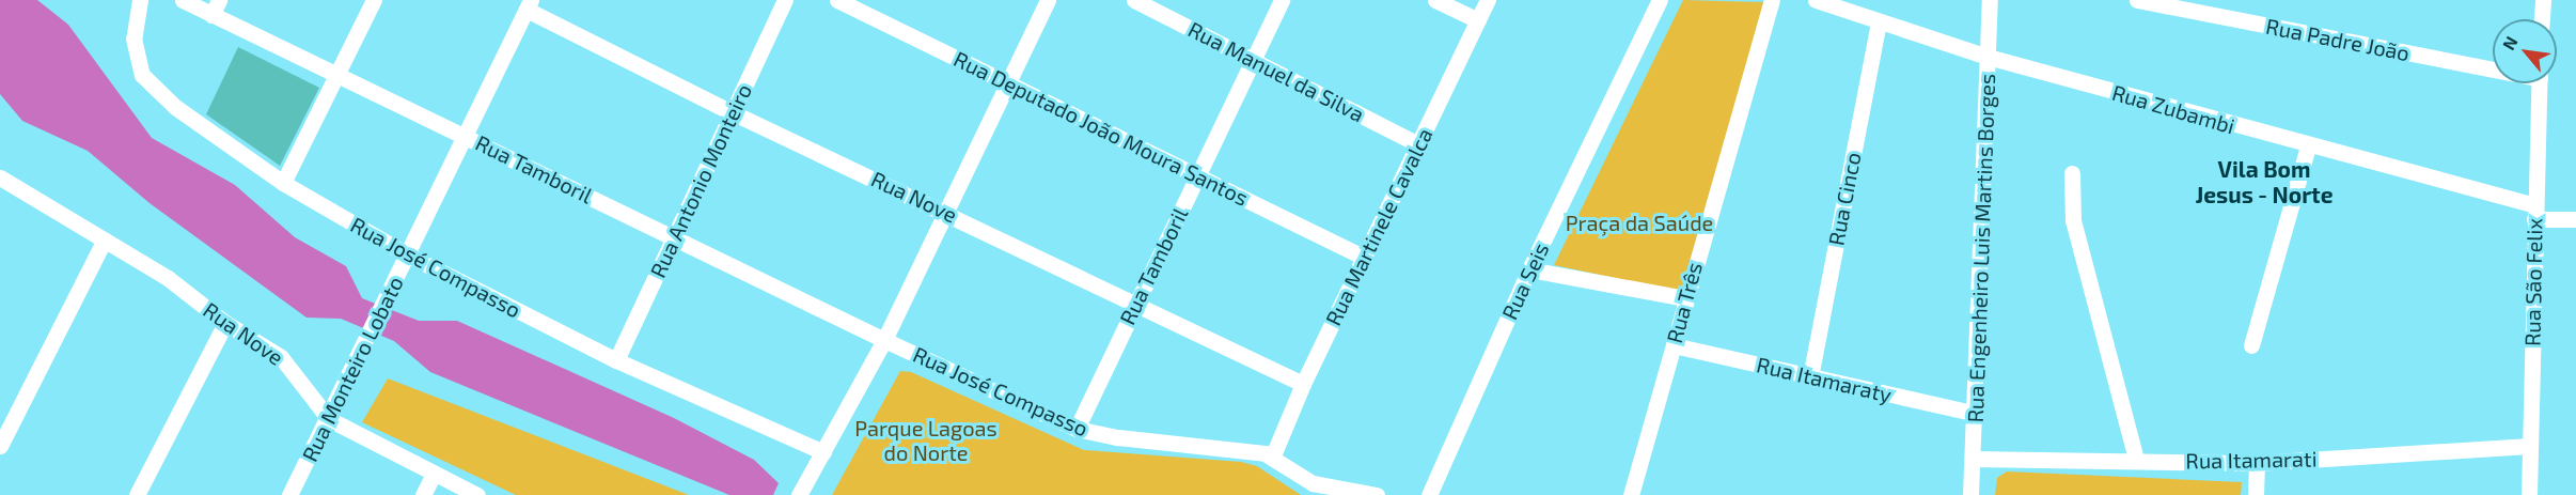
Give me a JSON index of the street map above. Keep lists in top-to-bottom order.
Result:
{
  "streets": {
    "street": [
      "Rua Padre João",
      "Rua Manuel da Silva",
      "Rua Zubambi",
      "Rua Deputado João Moura Santos",
      "Rua Tamboril",
      "Rua Antonio Monteiro",
      "Rua Nove",
      "Rua Cinco",
      "Rua Martinele Cavalca",
      "Rua Engenheiro Luis Martins Borges",
      "Rua José Compasso",
      "Rua Seis",
      "Rua São Felix",
      "Rua Três",
      "Rua Monteiro Lobato",
      "Rua Itamaraty",
      "Rua Itamarati"
    ]
  },
  "crossings": [
    ["Rua Manuel da Silva", "Rua Tamboril"],
    ["Rua Manuel da Silva", "Rua Martinele Cavalca"],
    ["Rua Zubambi", "Rua Cinco"],
    ["Rua Zubambi", "Rua Engenheiro Luis Martins Borges"],
    ["Rua Zubambi", "Rua São Felix"],
    ["Rua Deputado João Moura Santos", "Rua Tamboril"],
    ["Rua Deputado João Moura Santos", "Rua Martinele Cavalca"],
    ["Rua Tamboril", "Rua Antonio Monteiro"],
    ["Rua Tamboril", "Rua Nove"],
    ["Rua Tamboril", "Rua José Compasso"],
    ["Rua Tamboril", "Rua Monteiro Lobato"],
    ["Rua Antonio Monteiro", "Rua Nove"],
    ["Rua Antonio Monteiro", "Rua José Compasso"],
    ["Rua Nove", "Rua Martinele Cavalca"],
    ["Rua Nove", "Rua Monteiro Lobato"],
    ["Rua Cinco", "Rua Itamaraty"],
    ["Rua Martinele Cavalca", "Rua José Compasso"],
    ["Rua Engenheiro Luis Martins Borges", "Rua Itamaraty"],
    ["Rua Engenheiro Luis Martins Borges", "Rua Itamarati"],
    ["Rua José Compasso", "Rua Monteiro Lobato"],
    ["Rua São Felix", "Rua Itamarati"],
    ["Rua Três", "Rua Itamaraty"]
  ],
  "districts": ["Vila Bom Jesus - Norte"],
  "parks": ["Praça da Saúde", "Parque Lagoas do Norte"],
  "north": "top left"
}
